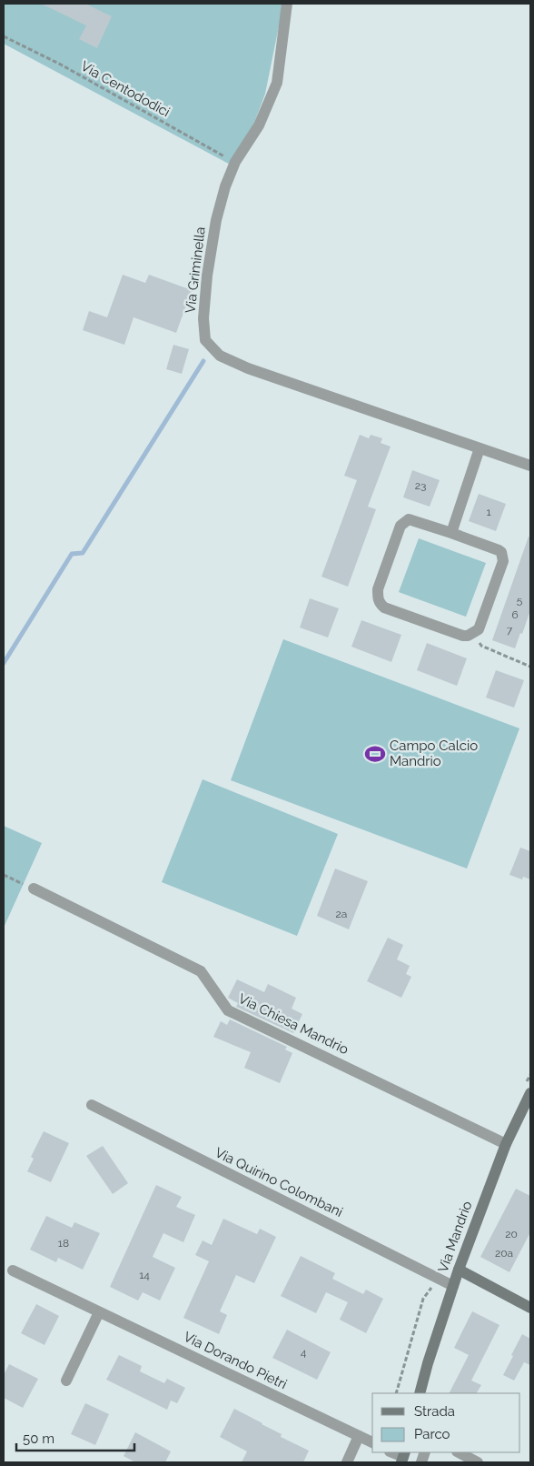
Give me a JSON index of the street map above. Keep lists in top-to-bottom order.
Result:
{
  "streets": {
    "street": [
      "Via Griminella",
      "Via Chiesa Mandrio",
      "Via Quirino Colombani",
      "Via Mandrio",
      "Via Dorando Pietri"
    ],
    "path": ["Via Centododici"]
  },
  "crossings": [
    ["Via Centododici", "Via Griminella"],
    ["Via Chiesa Mandrio", "Via Mandrio"],
    ["Via Quirino Colombani", "Via Mandrio"]
  ],
  "places": {
    "sports": ["Campo Calcio Mandrio"]
  },
  "house_numbers": [
    "23",
    "1",
    "5",
    "6",
    "7",
    "2a",
    "20",
    "18",
    "20a",
    "14",
    "4"
  ],
  "legend": ["Strada", "Parco"],
  "scale_bar": "50 m"
}
